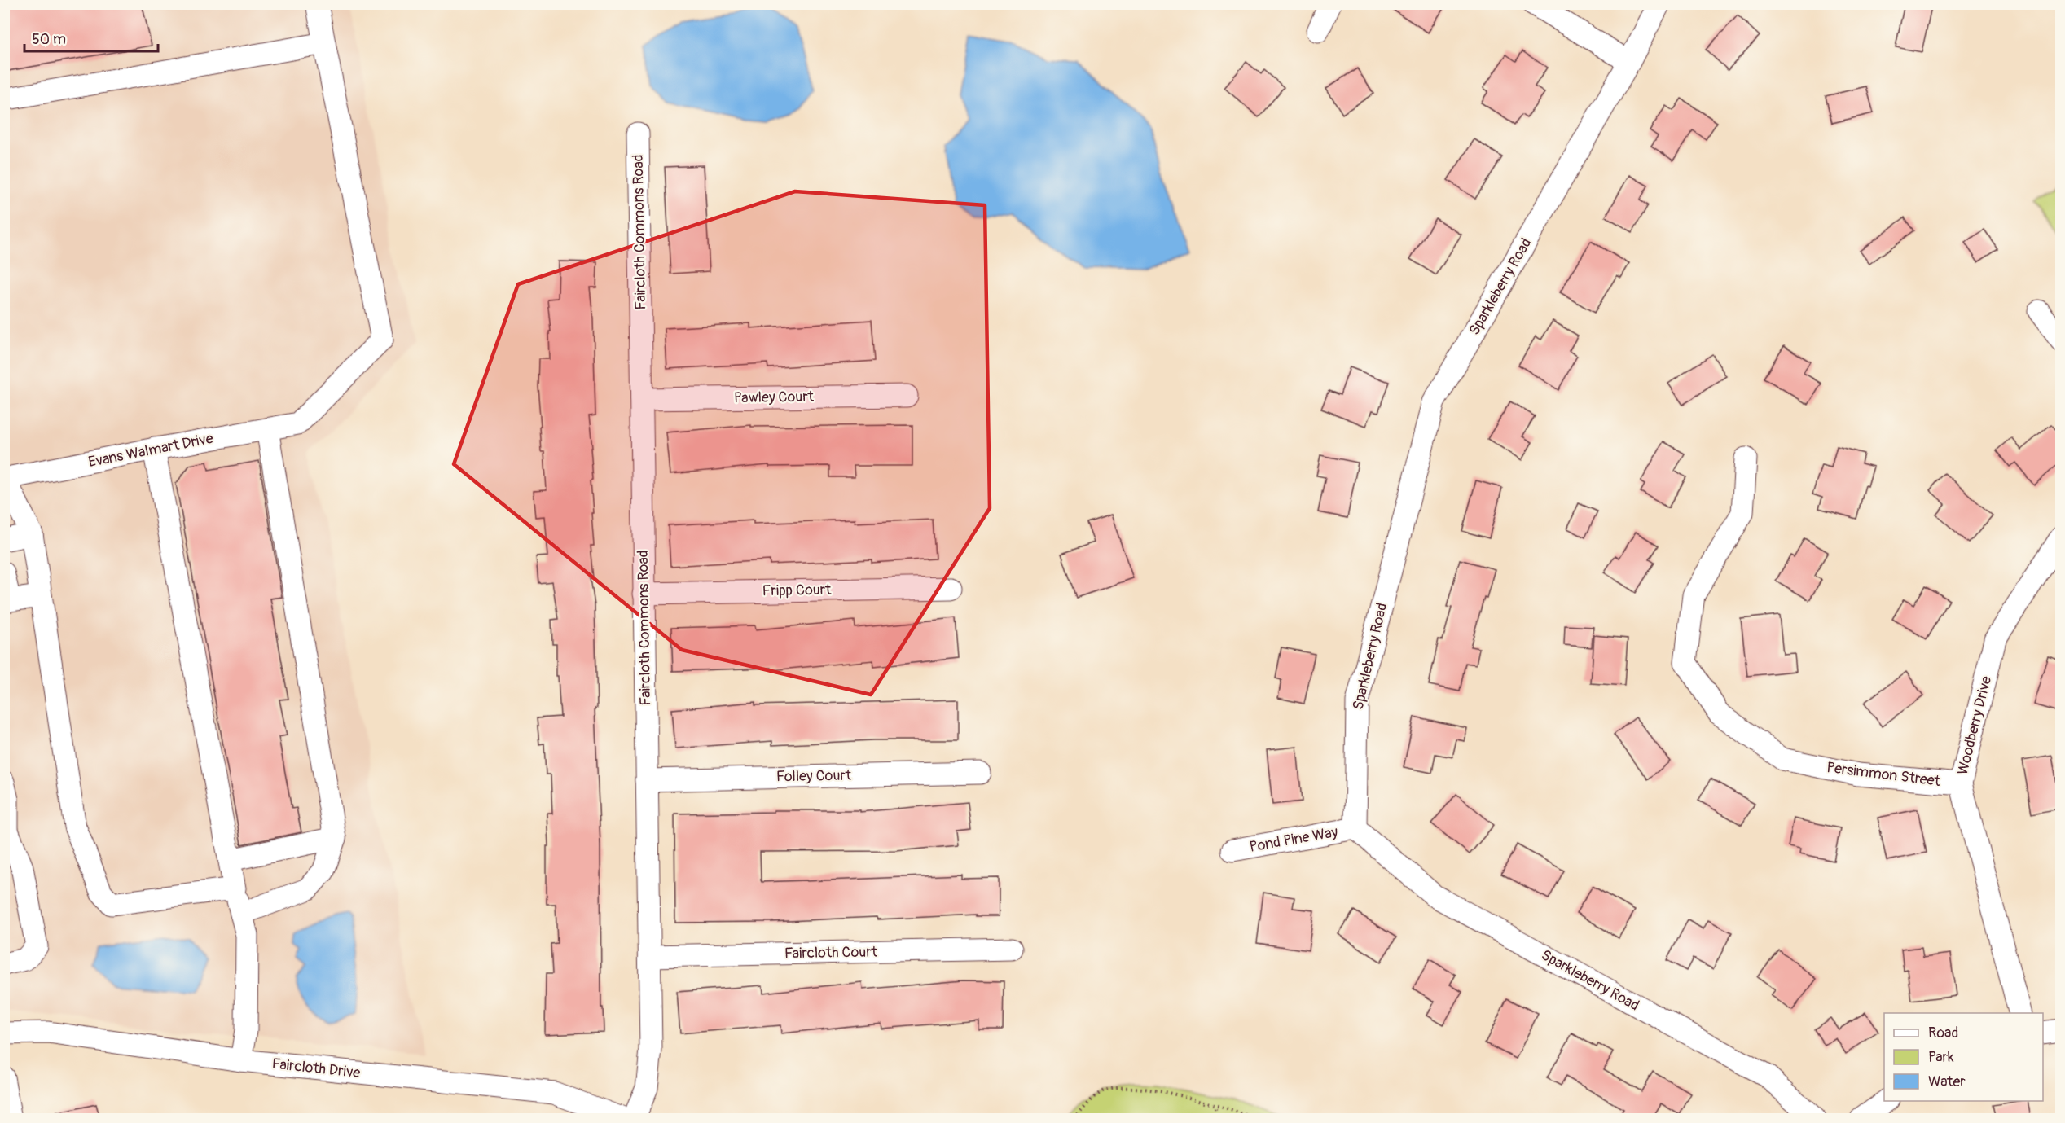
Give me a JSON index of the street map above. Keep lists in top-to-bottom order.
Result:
{
  "streets": {
    "street": [
      "Faircloth Commons Road",
      "Sparkleberry Road",
      "Pawley Court",
      "Evans Walmart Drive",
      "Fripp Court",
      "Woodberry Drive",
      "Persimmon Street",
      "Folley Court",
      "Pond Pine Way",
      "Faircloth Court",
      "Faircloth Drive"
    ]
  },
  "crossings": [
    ["Faircloth Commons Road", "Pawley Court"],
    ["Faircloth Commons Road", "Fripp Court"],
    ["Faircloth Commons Road", "Folley Court"],
    ["Faircloth Commons Road", "Faircloth Court"],
    ["Sparkleberry Road", "Pond Pine Way"],
    ["Woodberry Drive", "Persimmon Street"]
  ],
  "legend": ["Road", "Park", "Water"],
  "scale_bar": "50 m"
}
